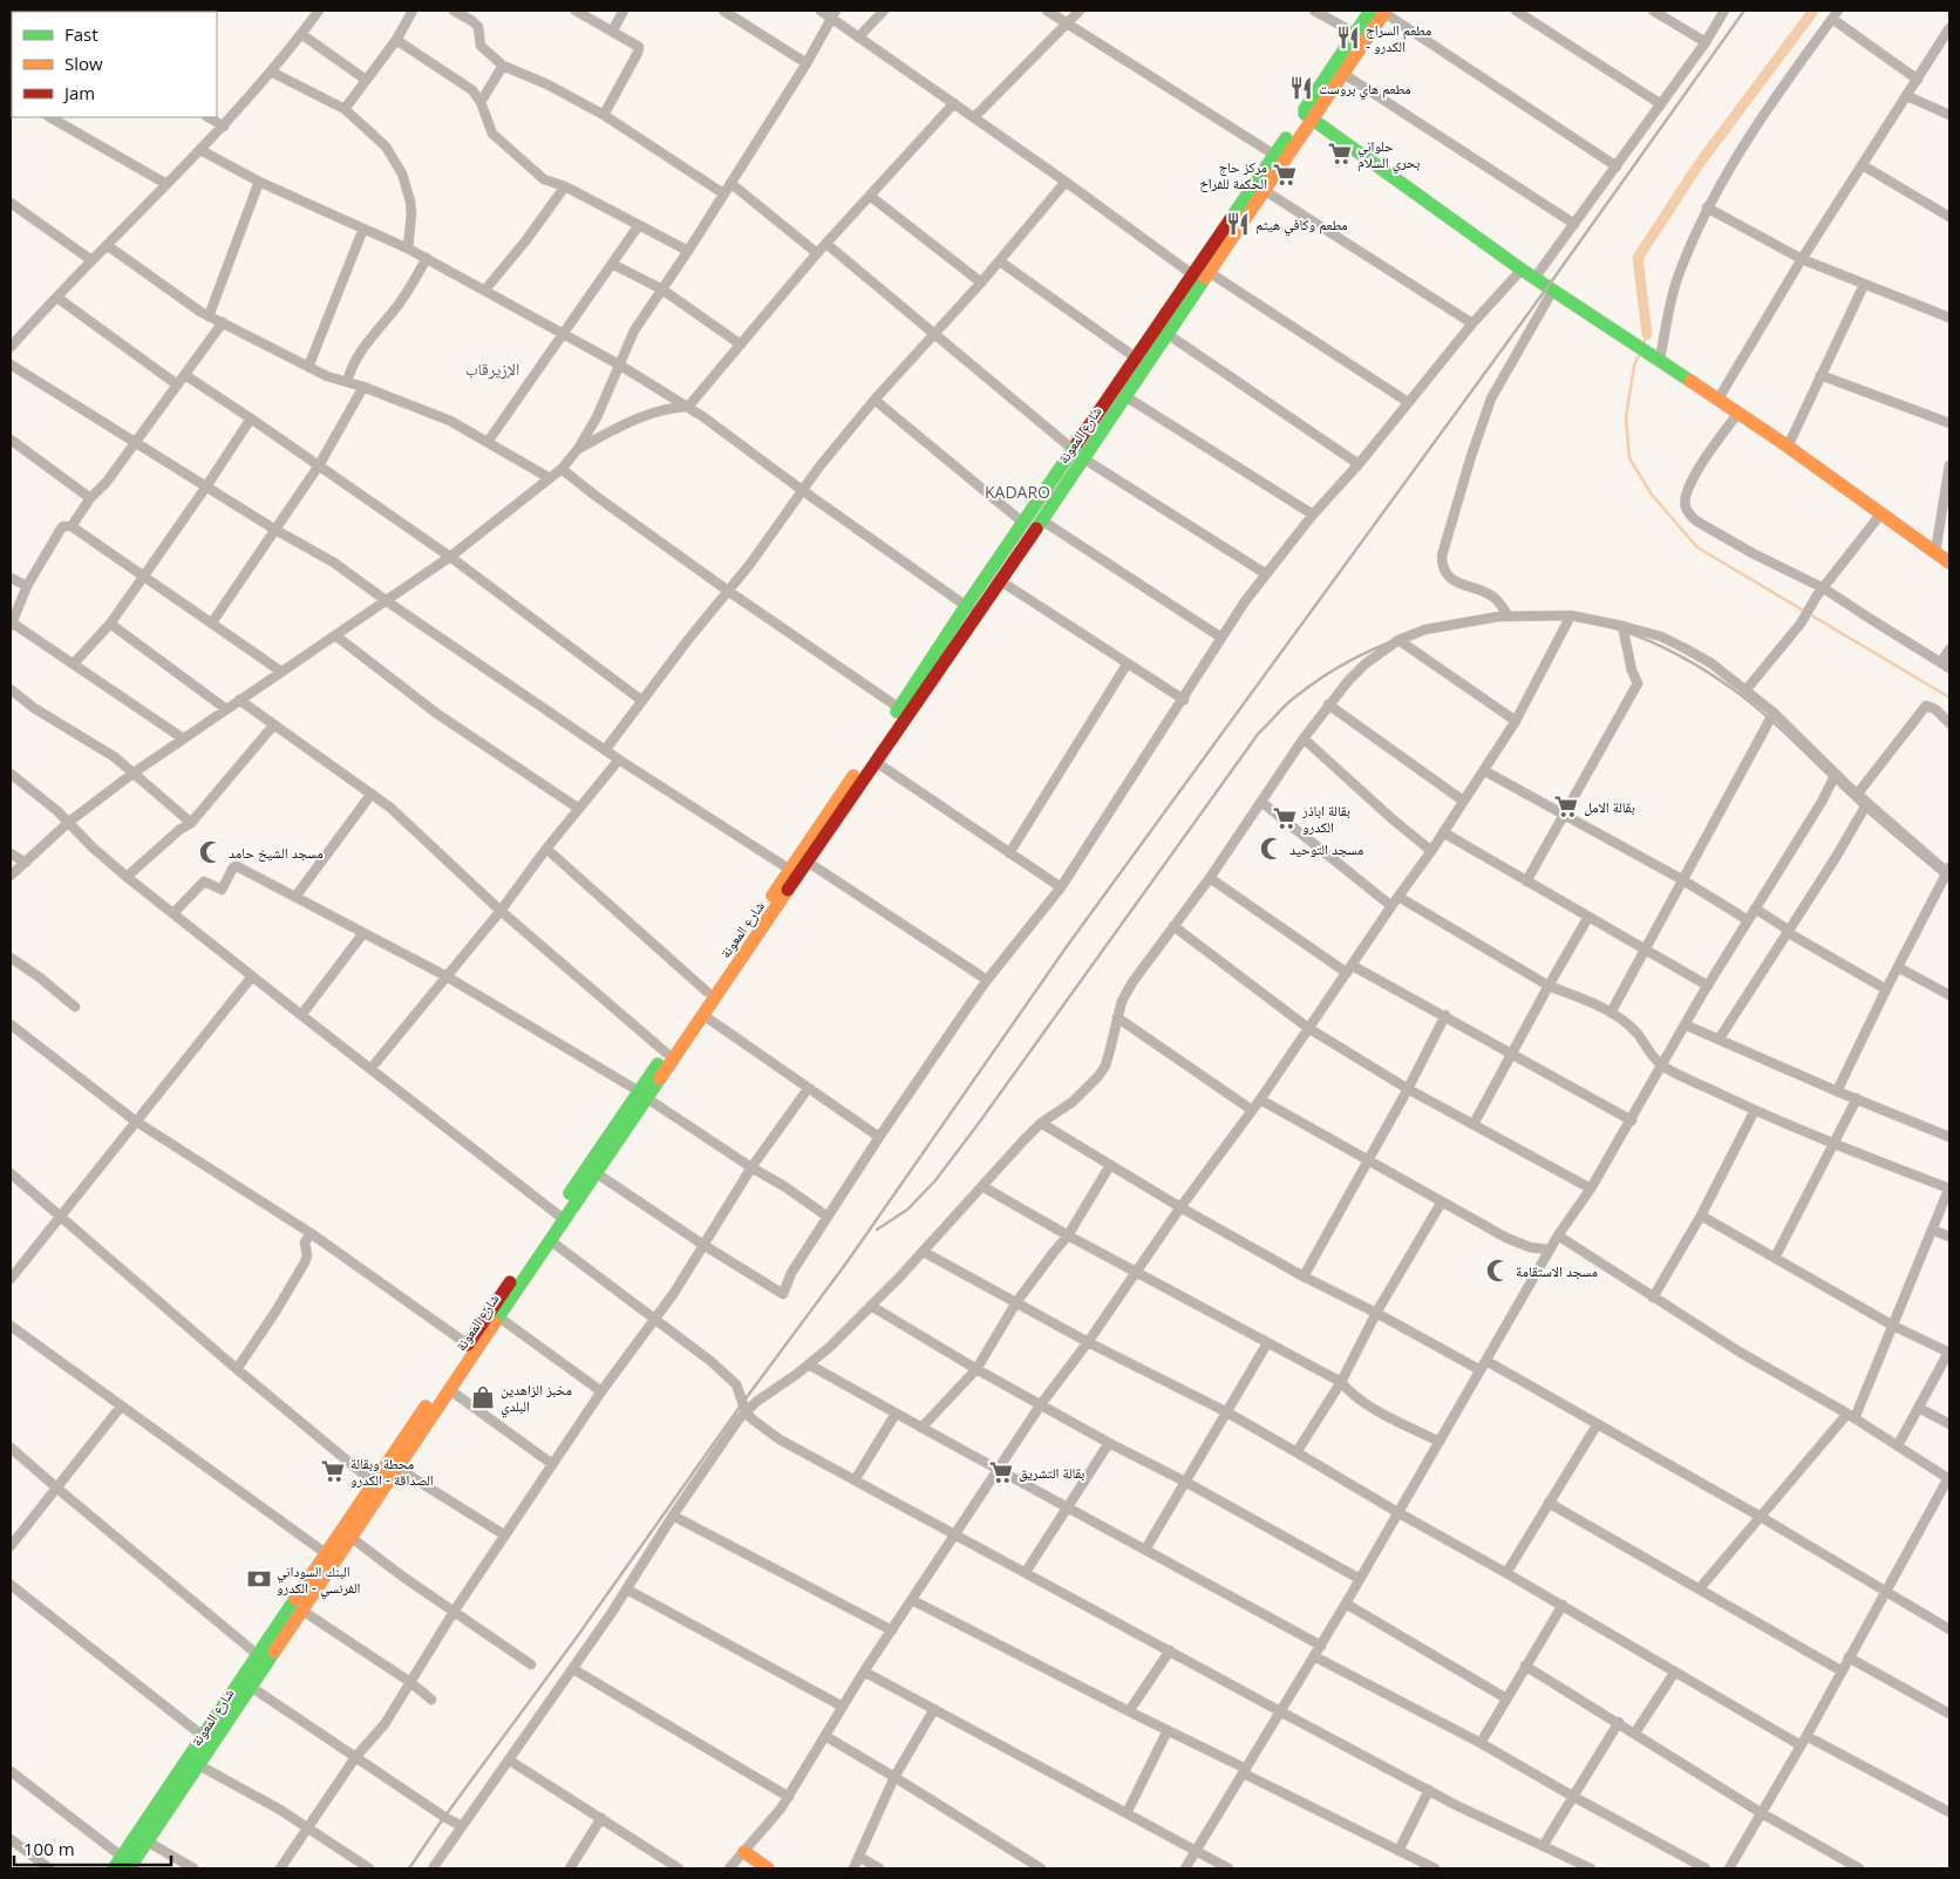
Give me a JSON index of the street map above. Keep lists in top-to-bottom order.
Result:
{
  "streets": {
    "main road": ["شارع المعونة"]
  },
  "districts": ["الإزيرقاب", "KADARO"],
  "places": {
    "restaurant": ["مطعم السراج - الكدرو", "مطعم هاي بروست", "مطعم وكافي هيثم"],
    "supermarket": [
      "حلواني بحري السلام",
      "مركز حاج الحكمة للفراخ",
      "بقالة الامل",
      "بقالة اباذر الكدرو",
      "محطة وبقالة الصداقة - الكدرو",
      "بقالة التشريق"
    ],
    "mosque": ["مسجد التوحيد", "مسجد الشيخ حامد", "مسجد الاستقامة"],
    "shop": ["مخبز الزاهدين البلدي"],
    "bank": ["البنك السوداني الفرنسي - الكدرو"]
  },
  "legend": ["Fast", "Slow", "Jam"],
  "scale_bar": "100 m"
}
